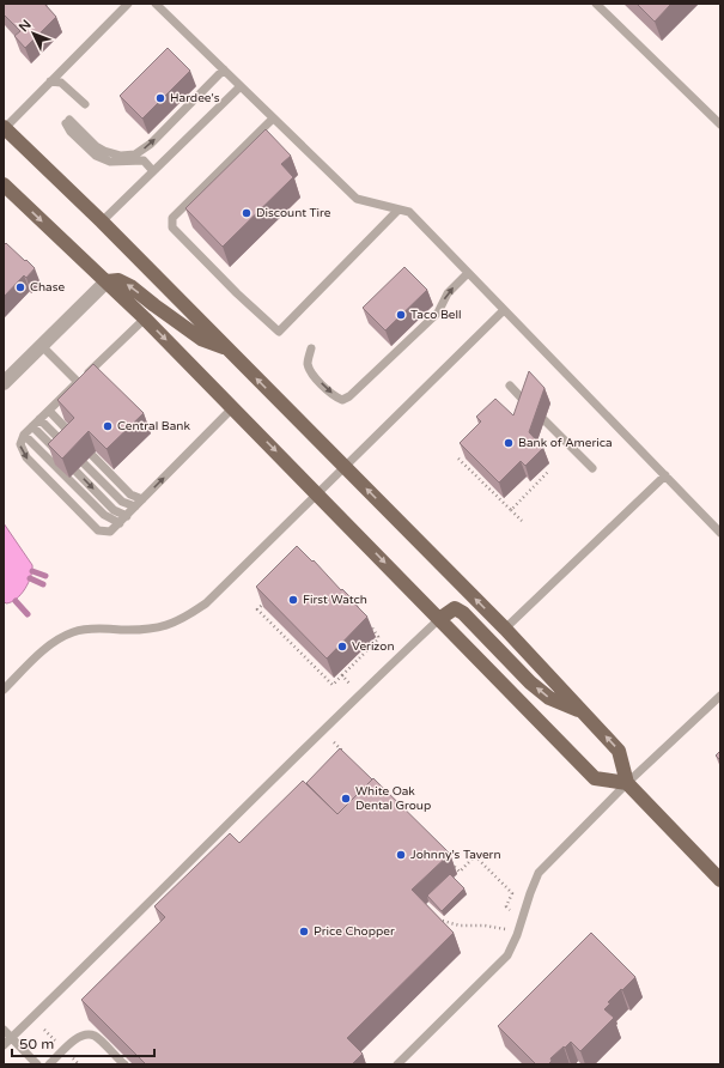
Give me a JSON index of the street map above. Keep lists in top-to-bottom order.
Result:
{
  "places": [
    "Hardee's",
    "Discount Tire",
    "Chase",
    "Taco Bell",
    "Central Bank",
    "Bank of America",
    "First Watch",
    "Verizon",
    "White Oak Dental Group",
    "Johnny’s Tavern",
    "Price Chopper"
  ],
  "scale_bar": "50 m",
  "north": "top left"
}
